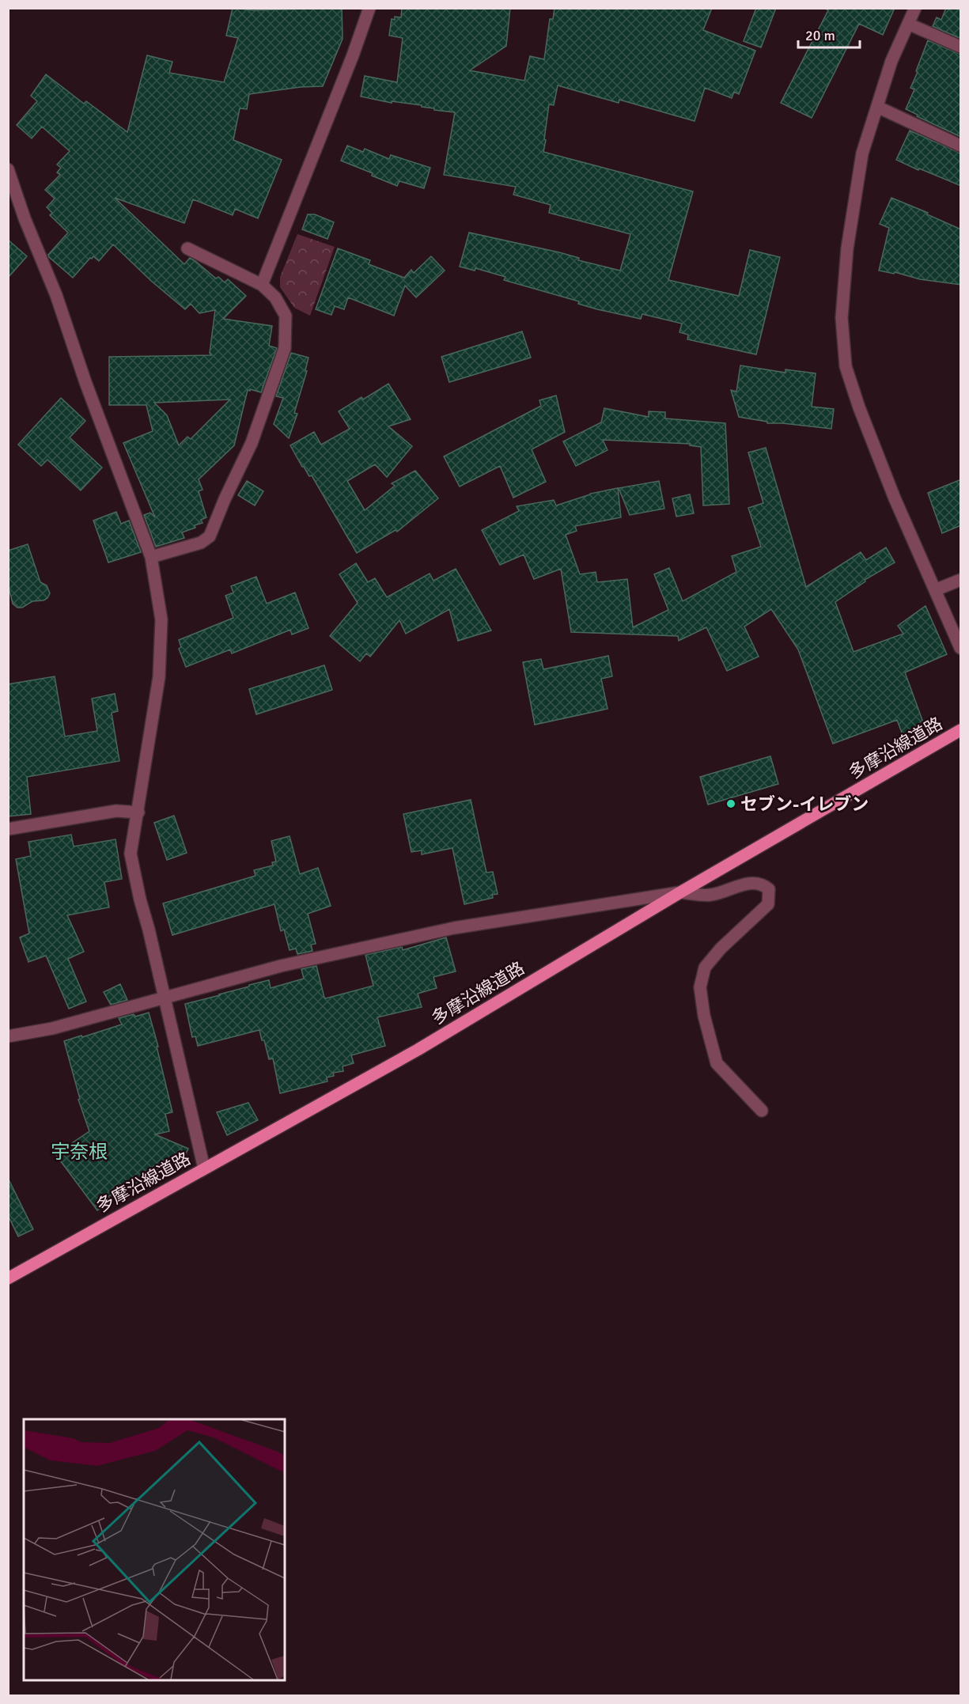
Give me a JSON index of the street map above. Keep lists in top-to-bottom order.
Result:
{
  "streets": {
    "main road": ["多摩沿線道路"]
  },
  "districts": ["宇奈根"],
  "places": ["セブン-イレブン"],
  "scale_bar": "20 m"
}
